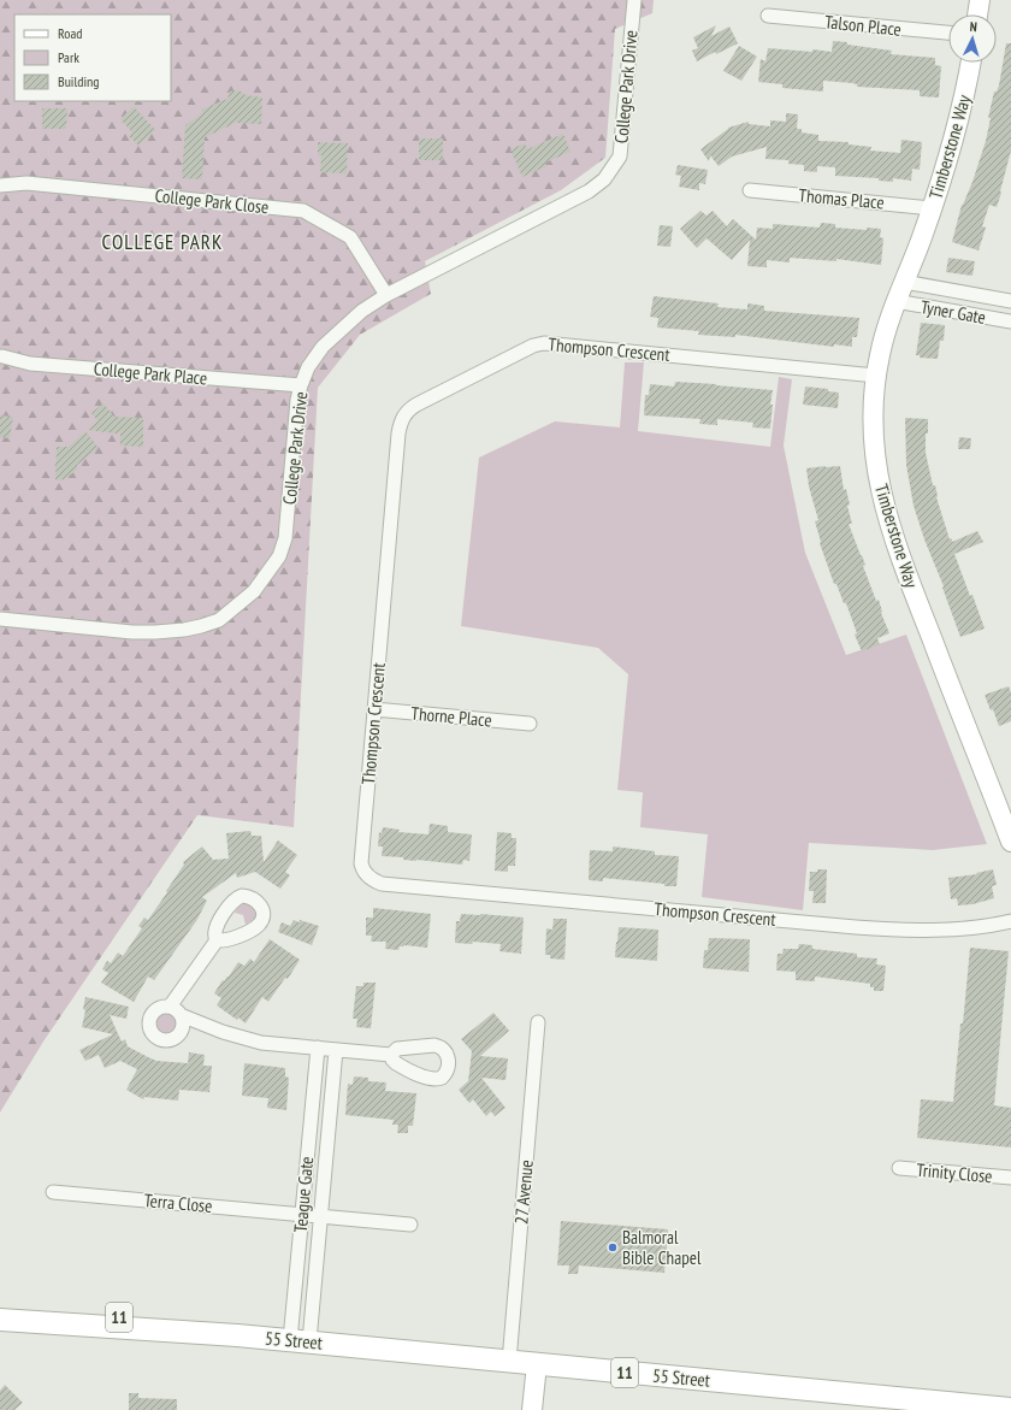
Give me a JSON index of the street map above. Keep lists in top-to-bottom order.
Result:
{
  "streets": {
    "main road": ["11", "55 Street"],
    "street": [
      "Talson Place",
      "College Park Drive",
      "Timberstone Way",
      "Thomas Place",
      "College Park Close",
      "Tyner Gate",
      "Thompson Crescent",
      "College Park Place",
      "Thorne Place",
      "Trinity Close",
      "27 Avenue",
      "Teague Gate",
      "Terra Close"
    ]
  },
  "crossings": [
    ["College Park Drive", "College Park Close"],
    ["College Park Drive", "College Park Place"],
    ["Timberstone Way", "Thomas Place"],
    ["Timberstone Way", "Tyner Gate"],
    ["Timberstone Way", "Thompson Crescent"],
    ["Thompson Crescent", "Thorne Place"],
    ["27 Avenue", "55 Street"],
    ["Teague Gate", "Terra Close"],
    ["Teague Gate", "55 Street"]
  ],
  "districts": ["COLLEGE PARK"],
  "places": ["Balmoral Bible Chapel"],
  "legend": ["Road", "Park", "Building"],
  "north": "top"
}
